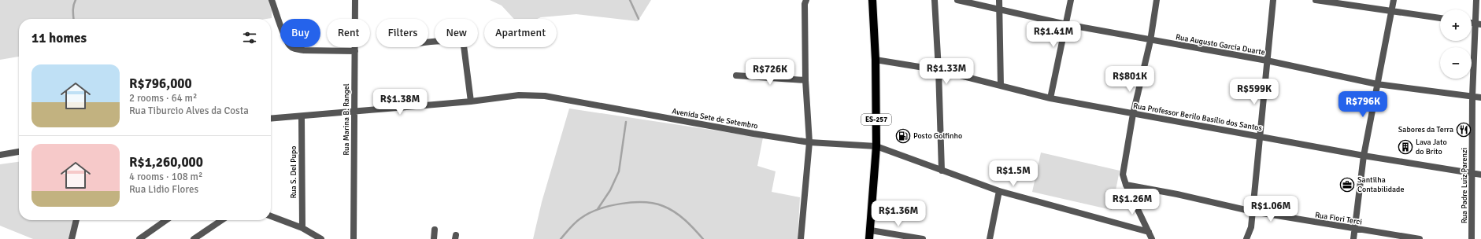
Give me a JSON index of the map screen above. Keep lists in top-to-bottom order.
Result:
{
  "streets": {
    "main road": ["ES-257"],
    "street": [
      "Rua Augusto Garcia Duarte",
      "Rua Professor Berilo Basílio dos Santos",
      "Avenida Sete de Setembro",
      "Rua Marina B. Rangel",
      "Rua S. Del Pupo",
      "Rua Padre Luiz Parenzi",
      "Rua Fiori Terci"
    ]
  },
  "crossings": [
    ["Rua Augusto Garcia Duarte", "Rua Padre Luiz Parenzi"],
    ["Rua Professor Berilo Basílio dos Santos", "ES-257"],
    ["Rua Professor Berilo Basílio dos Santos", "Rua Padre Luiz Parenzi"],
    ["Avenida Sete de Setembro", "Rua Marina B. Rangel"],
    ["Avenida Sete de Setembro", "ES-257"],
    ["Avenida Sete de Setembro", "Rua S. Del Pupo"]
  ],
  "places": {
    "restaurant": ["Sabores da Terra"],
    "fuel station": ["Posto Golfinho"],
    "building": ["Lava Jato do Brito"],
    "office": ["Santilha Contabilidade"]
  },
  "page": {
    "map_buttons": ["+", "−"],
    "chip": [
      "Buy",
      "Rent",
      "Filters",
      "New",
      "Apartment"
    ],
    "heading": "11 homes",
    "price": [
      "R$1.41M",
      "R$1.33M",
      "R$726K",
      "R$801K",
      "R$599K",
      "R$1.38M",
      "R$796K",
      "R$1.5M",
      "R$1.26M",
      "R$1.06M",
      "R$1.36M"
    ],
    "list": [
      {
        "name": "R$796,000",
        "note": "2 rooms · 64 m² · Rua Tiburcio Alves da Costa"
      },
      {
        "name": "R$1,260,000",
        "note": "4 rooms · 108 m² · Rua Lidio Flores"
      }
    ]
  }
}
